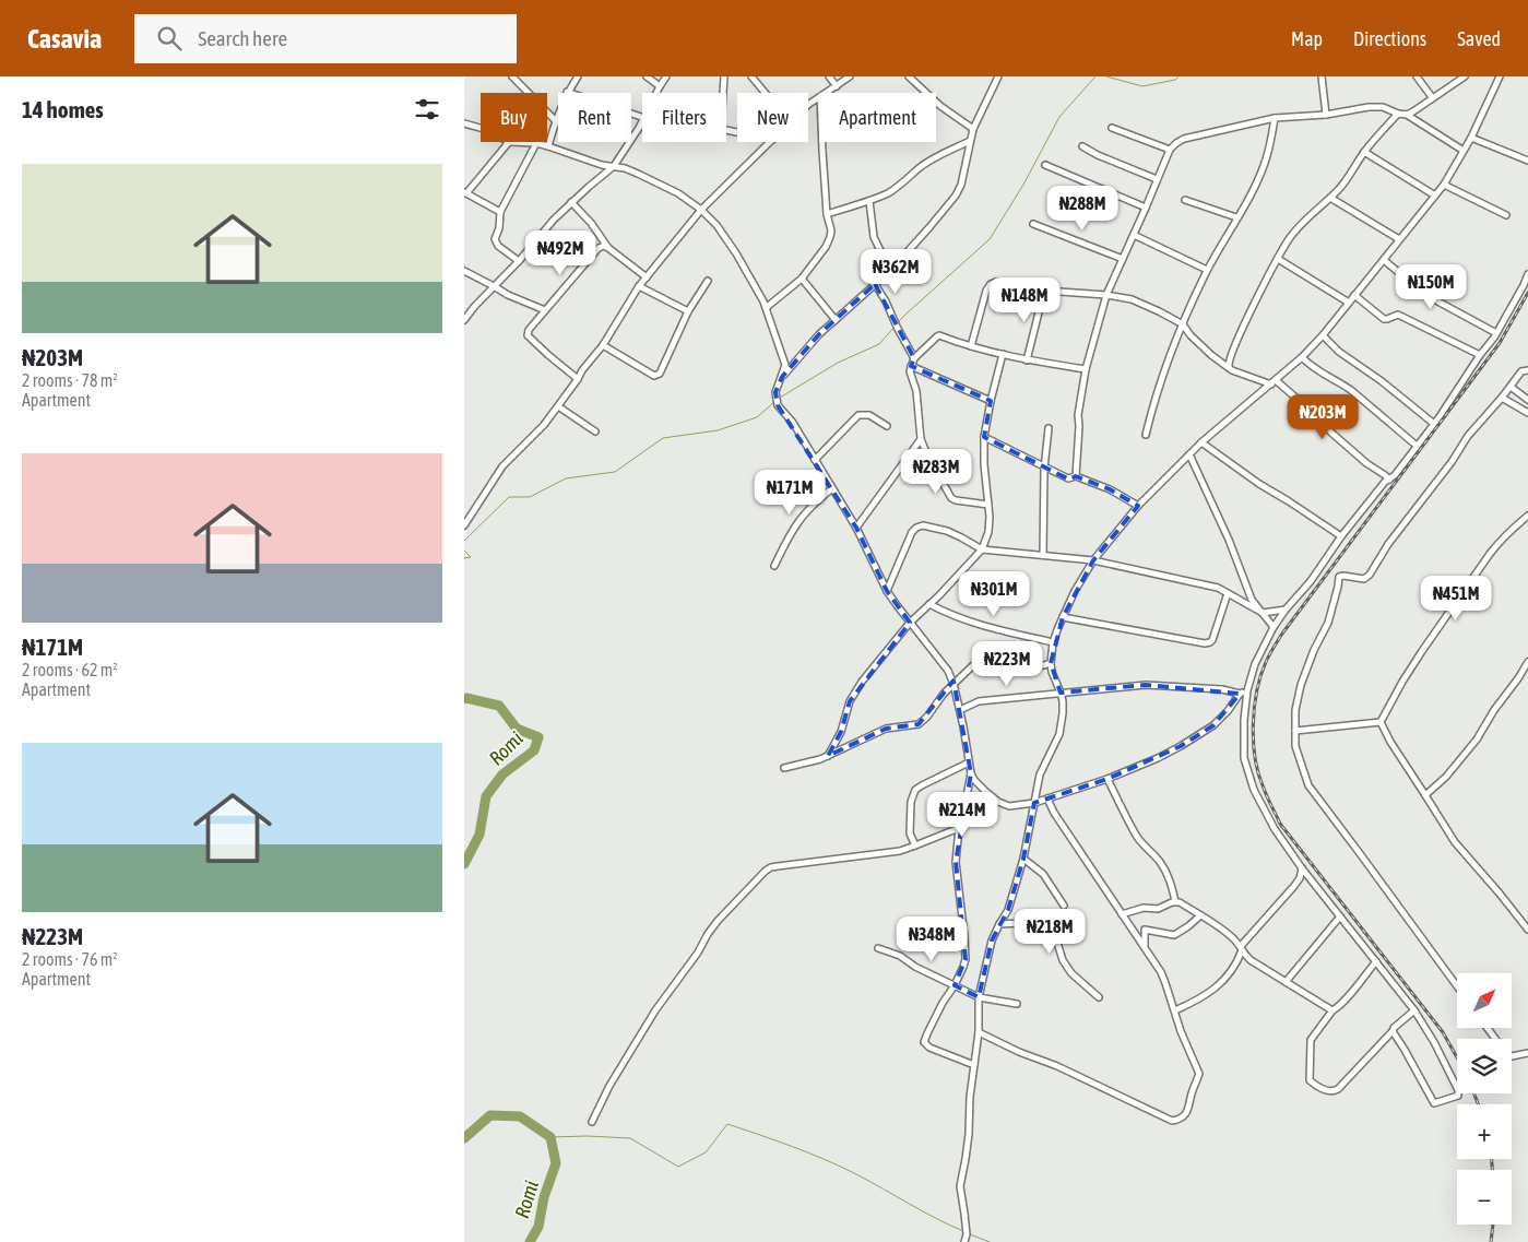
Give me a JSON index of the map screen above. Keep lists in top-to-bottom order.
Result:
{
  "water": ["Romi"],
  "north": "top right",
  "page": {
    "header": "Casavia",
    "search": "Search here",
    "nav": ["Map", "Directions", "Saved"],
    "heading": "14 homes",
    "chip": [
      "Buy",
      "Rent",
      "Filters",
      "New",
      "Apartment"
    ],
    "list": [
      {
        "name": "₦203M",
        "note": "2 rooms · 78 m² · Apartment"
      },
      {
        "name": "₦171M",
        "note": "2 rooms · 62 m² · Apartment"
      },
      {
        "name": "₦223M",
        "note": "2 rooms · 76 m² · Apartment"
      }
    ],
    "price": [
      "₦288M",
      "₦492M",
      "₦362M",
      "₦150M",
      "₦148M",
      "₦203M",
      "₦283M",
      "₦171M",
      "₦301M",
      "₦451M",
      "₦223M",
      "₦214M",
      "₦218M",
      "₦348M"
    ],
    "map_buttons": ["+", "−"]
  }
}
